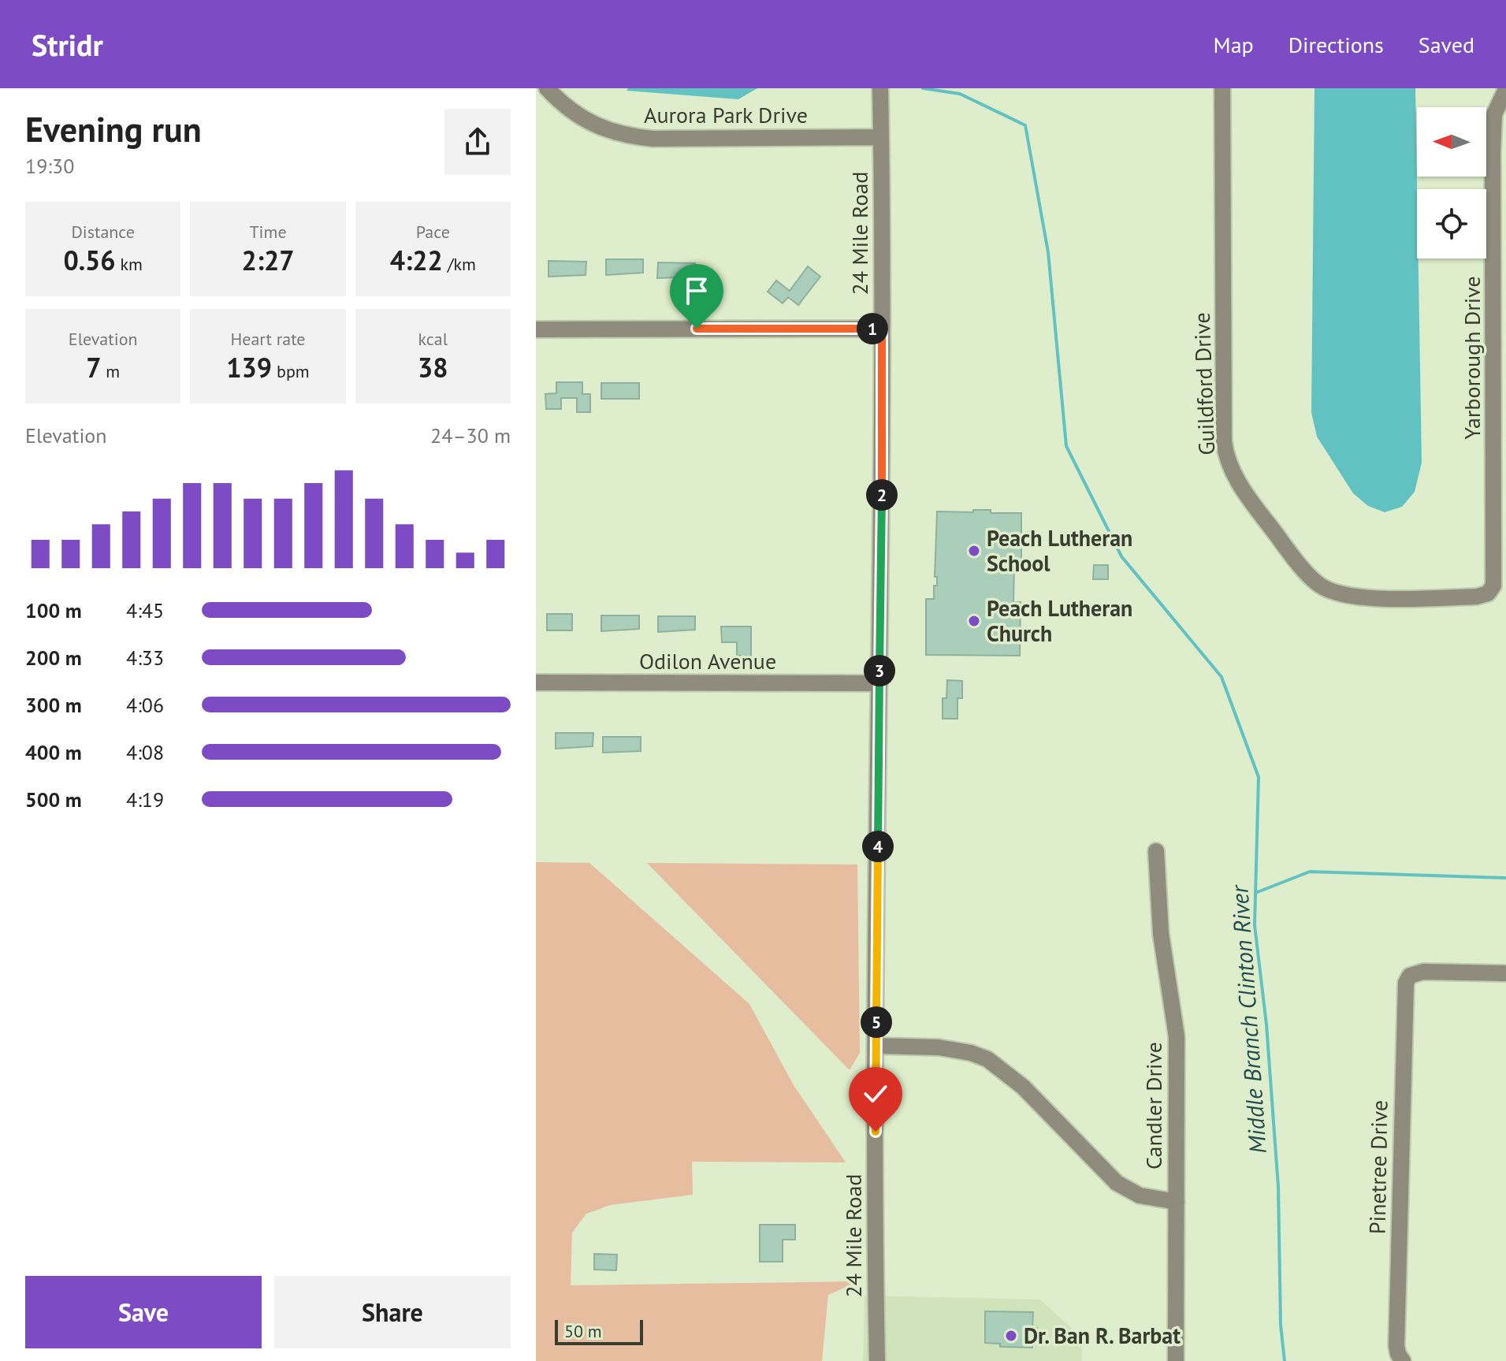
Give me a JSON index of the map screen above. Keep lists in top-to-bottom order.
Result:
{
  "streets": {
    "street": [
      "Aurora Park Drive",
      "24 Mile Road",
      "Yarborough Drive",
      "Guildford Drive",
      "Odilon Avenue",
      "Candler Drive",
      "Pinetree Drive"
    ]
  },
  "crossings": [
    ["Aurora Park Drive", "24 Mile Road"],
    ["24 Mile Road", "Odilon Avenue"],
    ["Yarborough Drive", "Guildford Drive"]
  ],
  "water": ["Middle Branch Clinton River"],
  "places": ["Peach Lutheran School", "Peach Lutheran Church", "Dr. Ban R. Barbat"],
  "scale_bar": "50 m",
  "north": "left",
  "page": {
    "header": "Stridr",
    "nav": ["Map", "Directions", "Saved"],
    "heading": ["Evening run", "19:30"],
    "stats": [
      ["Distance", "0.56 km"],
      ["Time", "2:27"],
      ["Pace", "4:22 /km"],
      ["Elevation", "7 m"],
      ["Heart rate", "139 bpm"],
      ["kcal", "38"]
    ],
    "pins": [
      "1",
      "2",
      "3",
      "4",
      "5"
    ],
    "chart": ["Elevation", "24–30 m"],
    "list": [
      {
        "name": "100 m",
        "note": "4:45"
      },
      {
        "name": "200 m",
        "note": "4:33"
      },
      {
        "name": "300 m",
        "note": "4:06"
      },
      {
        "name": "400 m",
        "note": "4:08"
      },
      {
        "name": "500 m",
        "note": "4:19"
      }
    ],
    "buttons": ["Save", "Share"],
    "scale": "50 m"
  }
}
